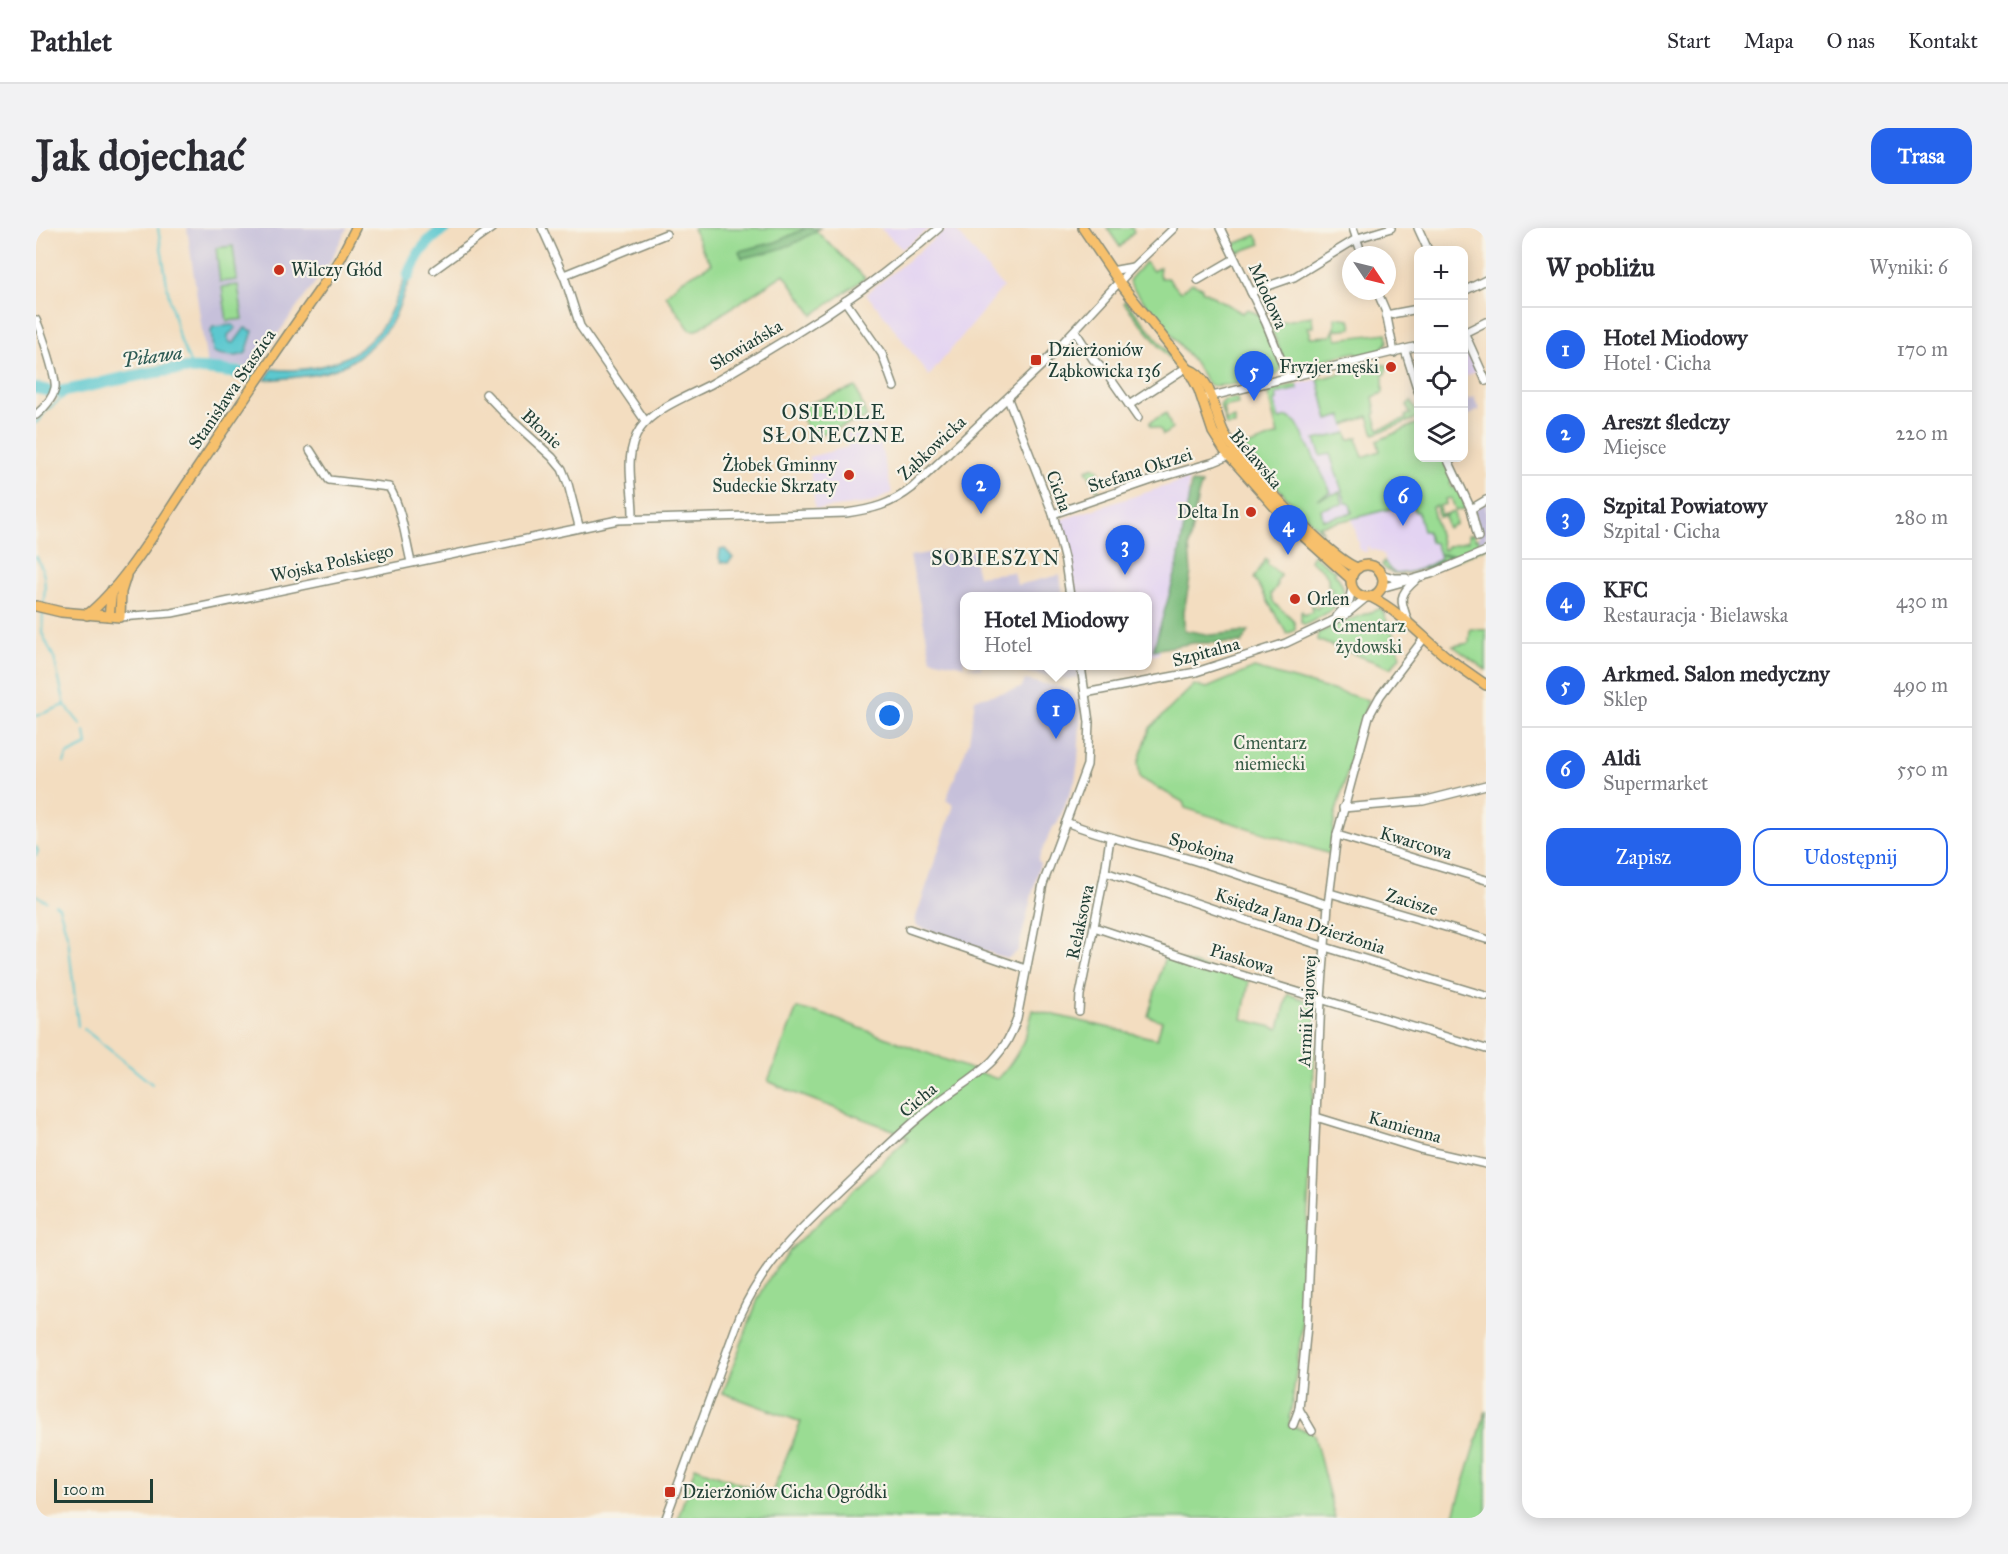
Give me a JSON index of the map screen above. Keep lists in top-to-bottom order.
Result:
{
  "streets": {
    "main road": ["Stanisława Staszica", "Bielawska", "Wojska Polskiego"],
    "street": [
      "Miodowa",
      "Słowiańska",
      "Błonie",
      "Ząbkowicka",
      "Stefana Okrzei",
      "Cicha",
      "Szpitalna",
      "Kwarcowa",
      "Spokojna",
      "Zacisze",
      "Księdza Jana Dzierżonia",
      "Relaksowa",
      "Piaskowa",
      "Armii Krajowej",
      "Kamienna"
    ]
  },
  "crossings": [
    ["Słowiańska", "Ząbkowicka"],
    ["Słowiańska", "Wojska Polskiego"],
    ["Błonie", "Wojska Polskiego"],
    ["Ząbkowicka", "Bielawska"],
    ["Ząbkowicka", "Cicha"],
    ["Ząbkowicka", "Wojska Polskiego"],
    ["Bielawska", "Stefana Okrzei"],
    ["Bielawska", "Szpitalna"],
    ["Stefana Okrzei", "Cicha"],
    ["Cicha", "Szpitalna"],
    ["Cicha", "Spokojna"],
    ["Kwarcowa", "Armii Krajowej"],
    ["Spokojna", "Relaksowa"],
    ["Spokojna", "Armii Krajowej"],
    ["Zacisze", "Armii Krajowej"],
    ["Księdza Jana Dzierżonia", "Relaksowa"],
    ["Księdza Jana Dzierżonia", "Armii Krajowej"],
    ["Relaksowa", "Piaskowa"],
    ["Piaskowa", "Armii Krajowej"],
    ["Armii Krajowej", "Kamienna"]
  ],
  "districts": ["OSIEDLE SŁONECZNE", "SOBIESZYN"],
  "water": ["Piława"],
  "parks": ["Cmentarz żydowski", "Cmentarz niemiecki"],
  "places": {
    "other": [
      "Wilczy Głód",
      "Fryzjer męski",
      "Żłobek Gminny Sudeckie Skrzaty",
      "Delta In",
      "Orlen"
    ],
    "transit": ["Dzierżoniów Ząbkowicka 136", "Dzierżoniów Cicha Ogródki"]
  },
  "scale_bar": "100 m",
  "north": "bottom right",
  "page": {
    "header": "Pathlet",
    "nav": [
      "Start",
      "Mapa",
      "O nas",
      "Kontakt"
    ],
    "buttons": [
      "Trasa",
      ["Zapisz", "Udostępnij"]
    ],
    "title": "Jak dojechać",
    "heading": ["W pobliżu", "Wyniki: 6"],
    "map_buttons": ["+", "−"],
    "list": [
      {
        "mark": "1",
        "name": "Hotel Miodowy",
        "note": "Hotel · Cicha",
        "value": "170 m"
      },
      {
        "mark": "2",
        "name": "Areszt śledczy",
        "note": "Miejsce",
        "value": "220 m"
      },
      {
        "mark": "3",
        "name": "Szpital Powiatowy",
        "note": "Szpital · Cicha",
        "value": "280 m"
      },
      {
        "mark": "4",
        "name": "KFC",
        "note": "Restauracja · Bielawska",
        "value": "430 m"
      },
      {
        "mark": "5",
        "name": "Arkmed. Salon medyczny",
        "note": "Sklep",
        "value": "490 m"
      },
      {
        "mark": "6",
        "name": "Aldi",
        "note": "Supermarket",
        "value": "550 m"
      }
    ],
    "pins": [
      "5",
      "2",
      "6",
      "4",
      "3",
      "1"
    ],
    "popup": ["Hotel Miodowy", "Hotel"],
    "scale": "100 m"
  }
}
